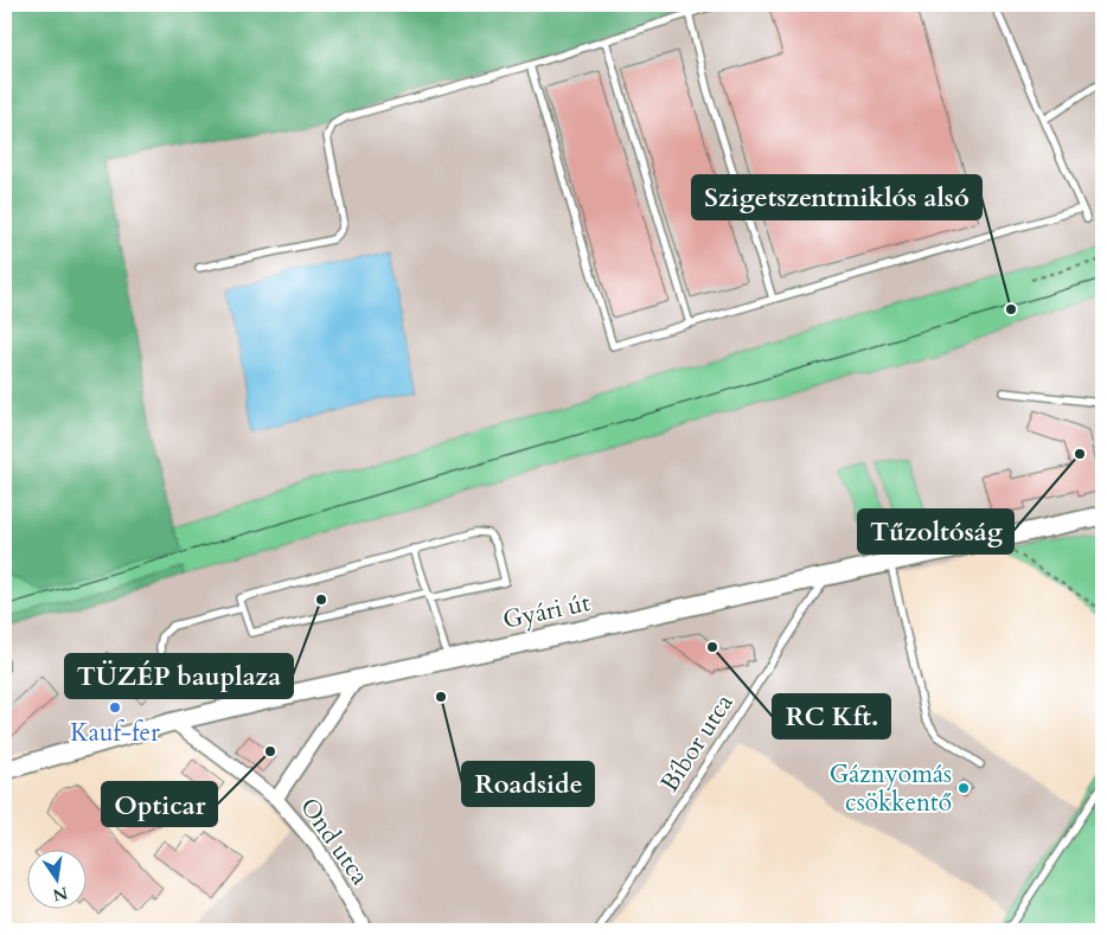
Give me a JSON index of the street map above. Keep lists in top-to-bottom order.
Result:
{
  "streets": {
    "street": ["Gyári út", "Ond utca"],
    "lane": ["Bíbor utca"]
  },
  "crossings": [
    ["Gyári út", "Bíbor utca"],
    ["Gyári út", "Ond utca"]
  ],
  "places": [
    "Szigetszentmiklós alsó",
    "Tűzoltóság",
    "TÜZÉP bauplaza",
    "RC Kft.",
    "Roadside",
    "Kauf-fer",
    "Opticar",
    "Gáznyomás csökkentő"
  ],
  "north": "bottom"
}
